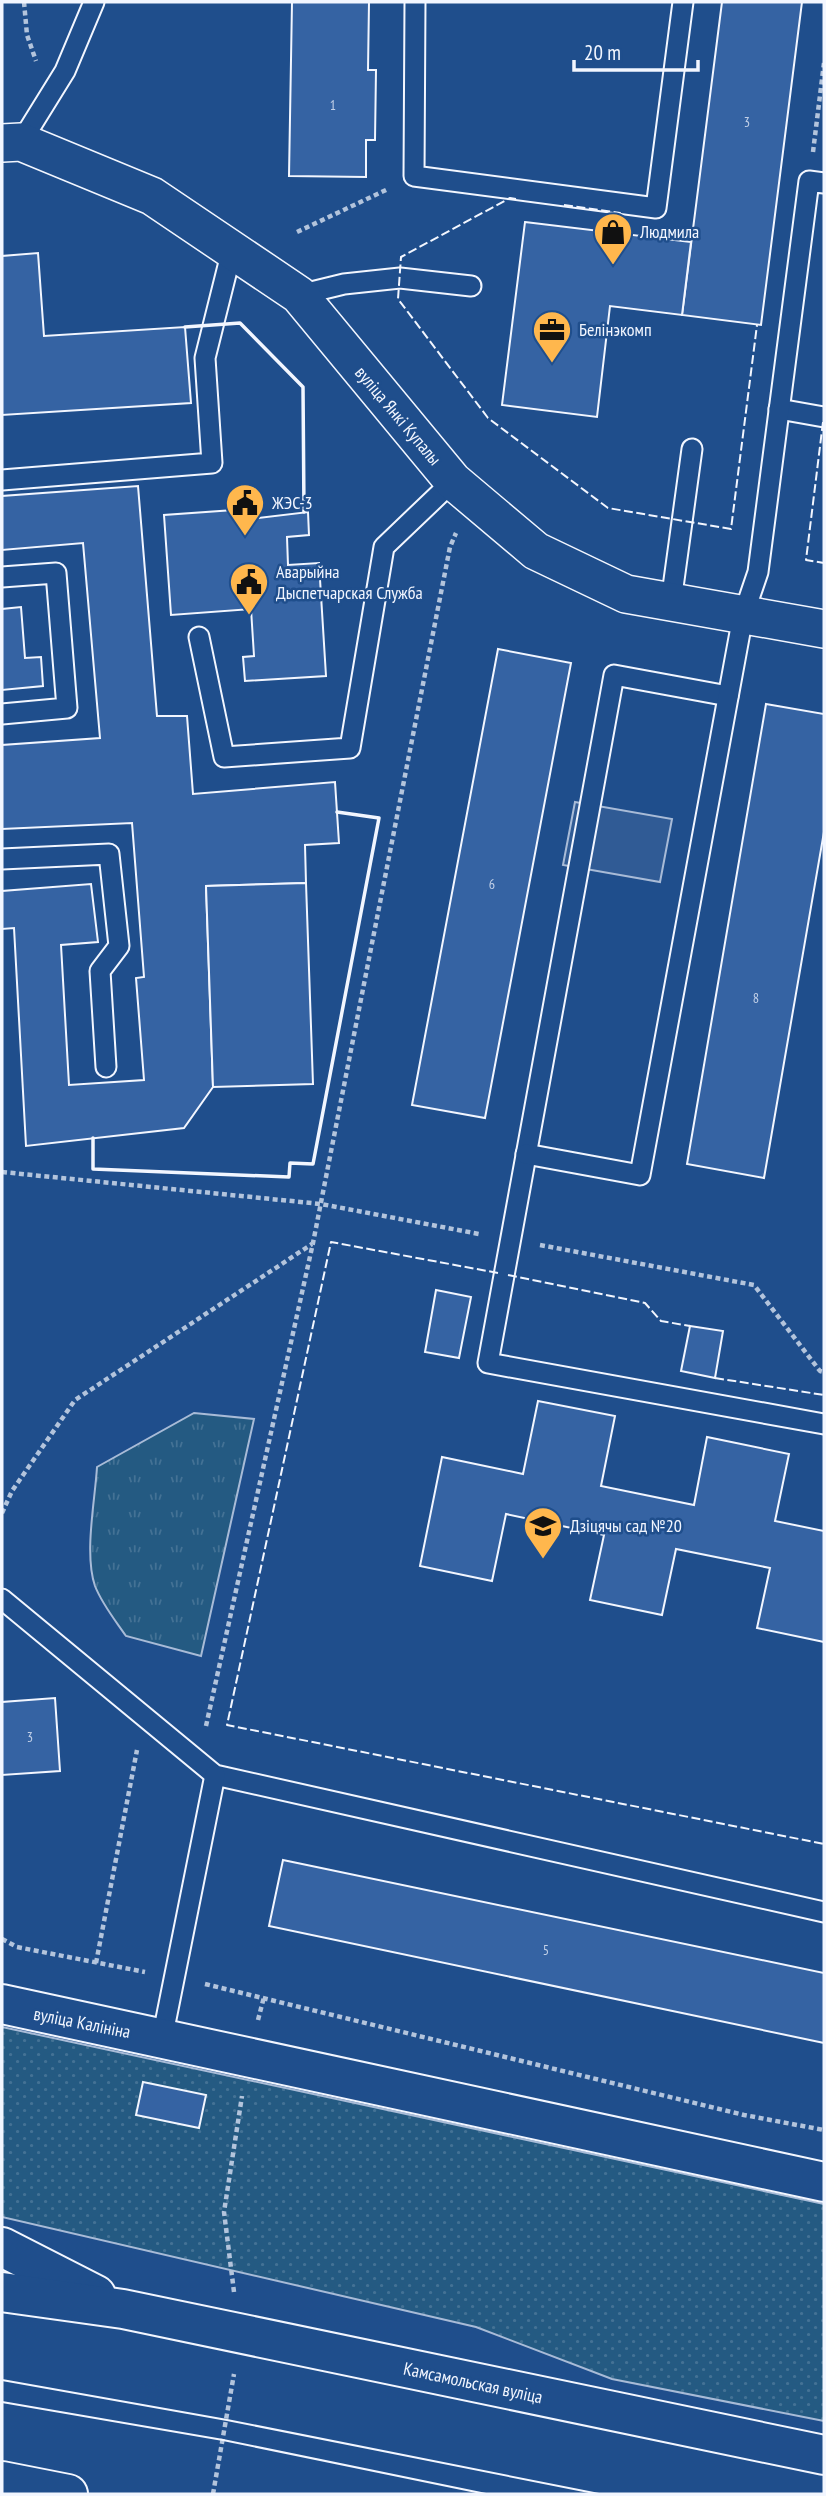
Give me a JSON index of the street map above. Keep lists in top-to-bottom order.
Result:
{
  "streets": {
    "main road": ["вуліца Калініна", "Камсамольская вуліца"],
    "street": ["вуліца Янкі Купалы"]
  },
  "places": {
    "shop": ["Людмила"],
    "office": ["Белінэкомп"],
    "public building": ["ЖЭС-3", "Аварыйна Дыспетчарская Служба"],
    "school or university": ["Дзіцячы сад №20"]
  },
  "house_numbers": [
    "1",
    "3",
    "6",
    "8",
    "3",
    "5"
  ],
  "scale_bar": "20 m"
}
